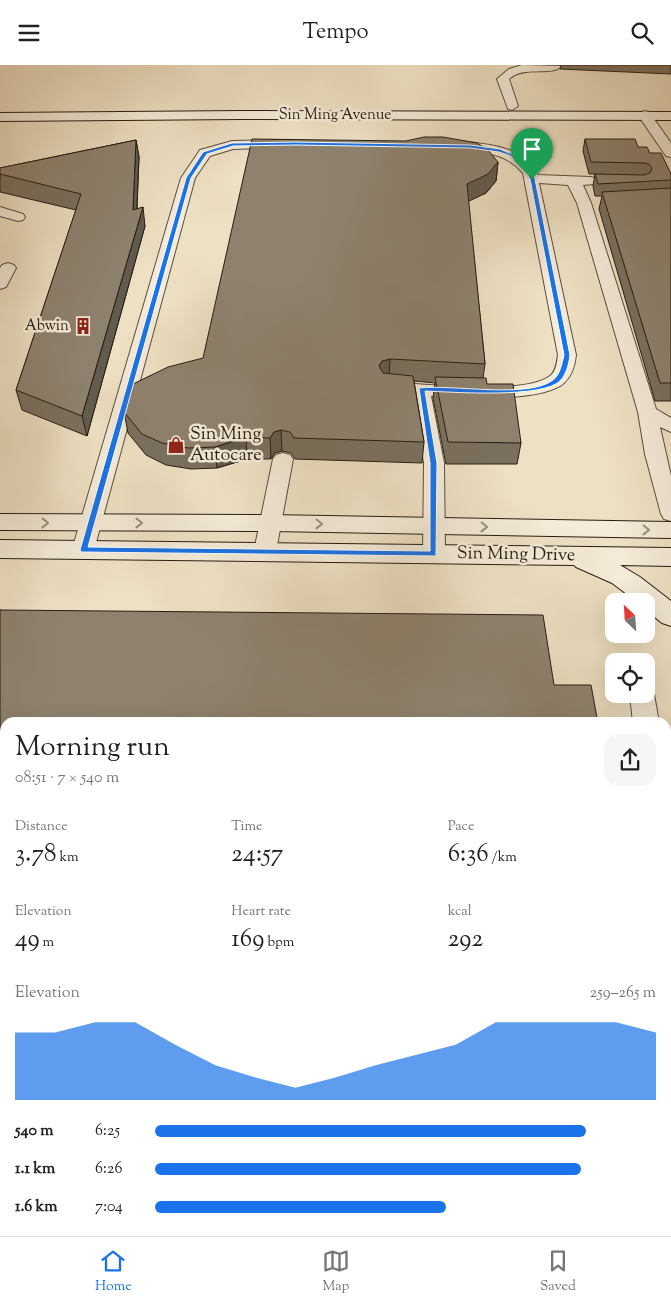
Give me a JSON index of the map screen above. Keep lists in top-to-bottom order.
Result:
{
  "streets": {
    "main road": ["Sin Ming Avenue", "Sin Ming Drive"]
  },
  "places": {
    "building": ["Abwin"],
    "shop": ["Sin Ming Autocare"]
  },
  "north": "top left",
  "page": {
    "header": "Tempo",
    "heading": ["Morning run", "08:51 · 7 × 540 m"],
    "stats": [
      ["Distance", "3.78 km"],
      ["Time", "24:57"],
      ["Pace", "6:36 /km"],
      ["Elevation", "49 m"],
      ["Heart rate", "169 bpm"],
      ["kcal", "292"]
    ],
    "chart": ["Elevation", "259–265 m"],
    "list": [
      {
        "name": "540 m",
        "note": "6:25"
      },
      {
        "name": "1.1 km",
        "note": "6:26"
      },
      {
        "name": "1.6 km",
        "note": "7:04"
      }
    ],
    "tabs": ["Home", "Map", "Saved"]
  }
}
